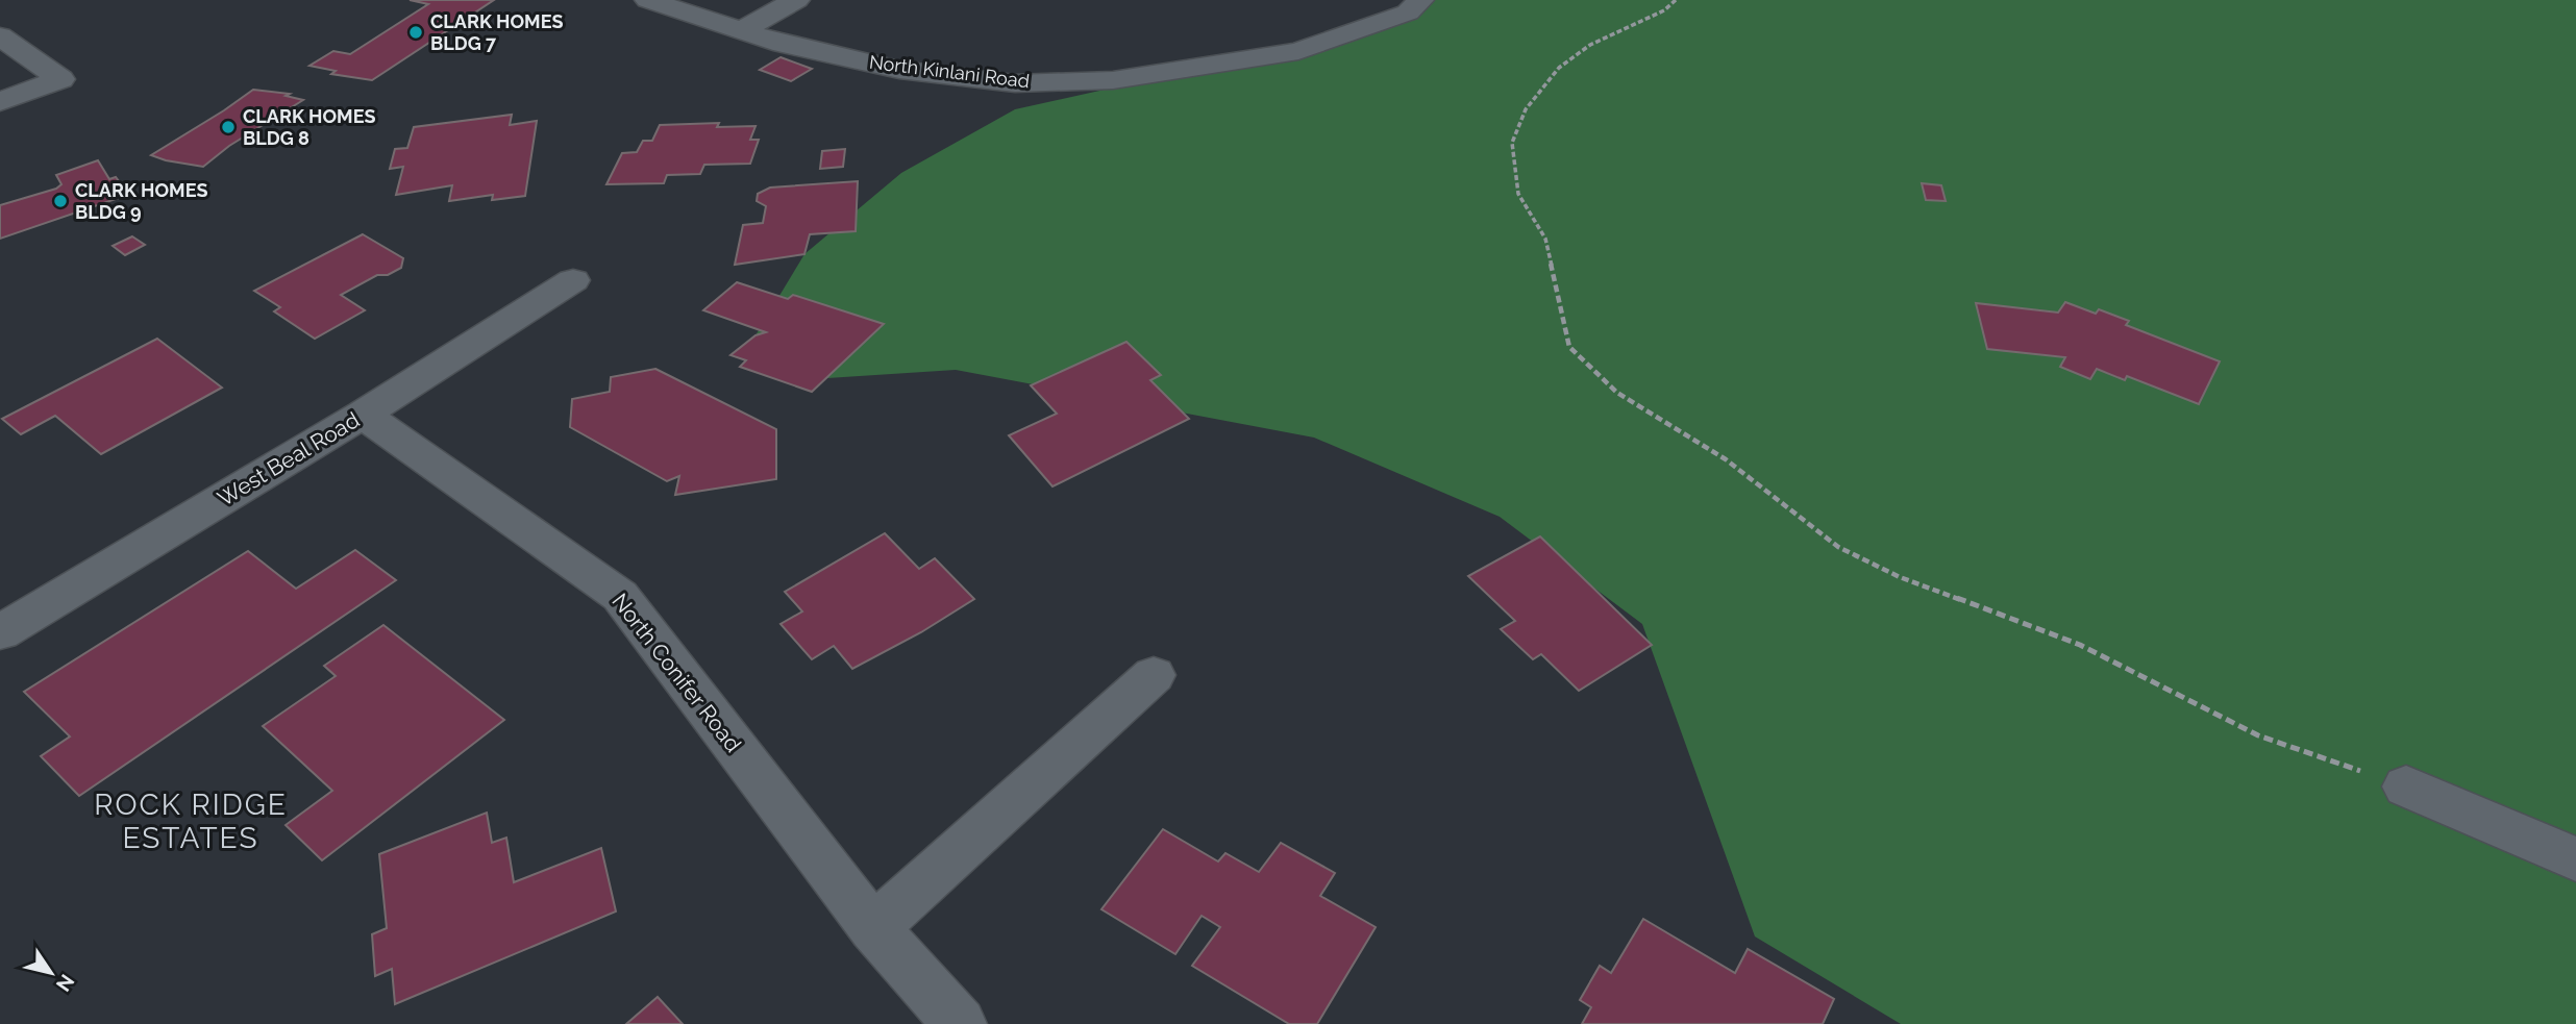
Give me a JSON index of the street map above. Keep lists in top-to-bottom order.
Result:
{
  "streets": {
    "street": ["North Kinlani Road", "West Beal Road", "North Conifer Road"]
  },
  "crossings": [
    ["West Beal Road", "North Conifer Road"]
  ],
  "districts": ["ROCK RIDGE ESTATES"],
  "places": ["CLARK HOMES BLDG 7", "CLARK HOMES BLDG 8", "CLARK HOMES BLDG 9"],
  "north": "bottom right"
}
